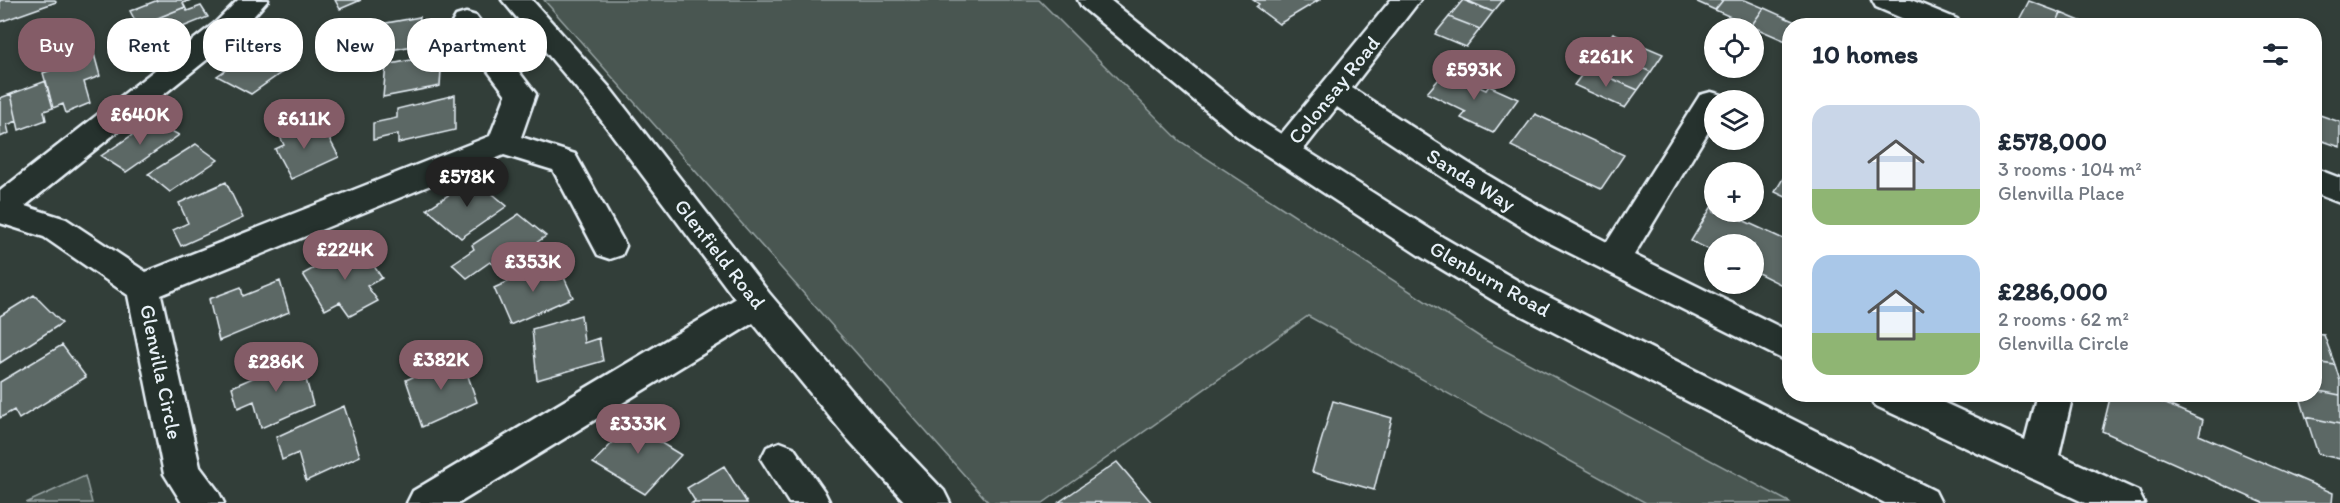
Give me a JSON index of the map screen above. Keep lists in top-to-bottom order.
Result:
{
  "streets": {
    "street": [
      "Colonsay Road",
      "Sanda Way",
      "Glenfield Road",
      "Glenburn Road",
      "Glenvilla Circle"
    ]
  },
  "crossings": [
    ["Colonsay Road", "Sanda Way"],
    ["Colonsay Road", "Glenburn Road"]
  ],
  "page": {
    "map_buttons": ["+", "−"],
    "chip": [
      "Buy",
      "Rent",
      "Filters",
      "New",
      "Apartment"
    ],
    "heading": "10 homes",
    "price": [
      "£261K",
      "£593K",
      "£640K",
      "£611K",
      "£578K",
      "£224K",
      "£353K",
      "£382K",
      "£286K",
      "£333K"
    ],
    "list": [
      {
        "name": "£578,000",
        "note": "3 rooms · 104 m² · Glenvilla Place"
      },
      {
        "name": "£286,000",
        "note": "2 rooms · 62 m² · Glenvilla Circle"
      }
    ]
  }
}
